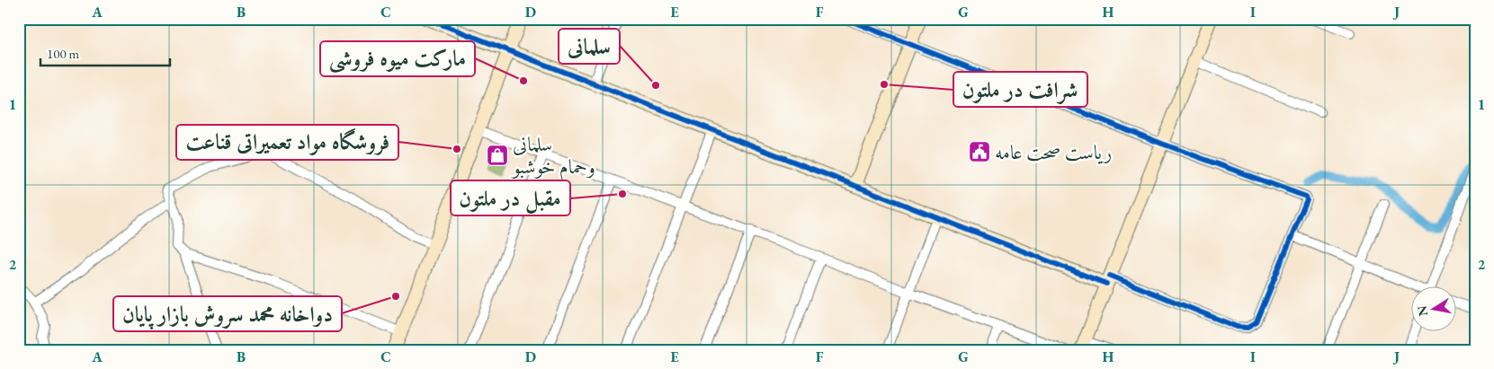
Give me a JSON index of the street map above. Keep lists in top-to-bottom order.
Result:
{
  "places": {
    "other": [
      "مارکت میوه فروشی",
      "شرافت در ملتون",
      "سلمانی",
      "فروشگاه مواد تعمیراتی قناعت",
      "مقبل در ملتون",
      "دواخانه محمد سروش بازار پایان"
    ],
    "public building": ["ریاست صحت عامه"],
    "shop": ["سلمانی وحمام خوشبو"]
  },
  "scale_bar": "100 m",
  "north": "left",
  "grid": {
    "columns": [
      "A",
      "B",
      "C",
      "D",
      "E",
      "F",
      "G",
      "H",
      "I",
      "J"
    ],
    "rows": ["1", "2"]
  }
}
